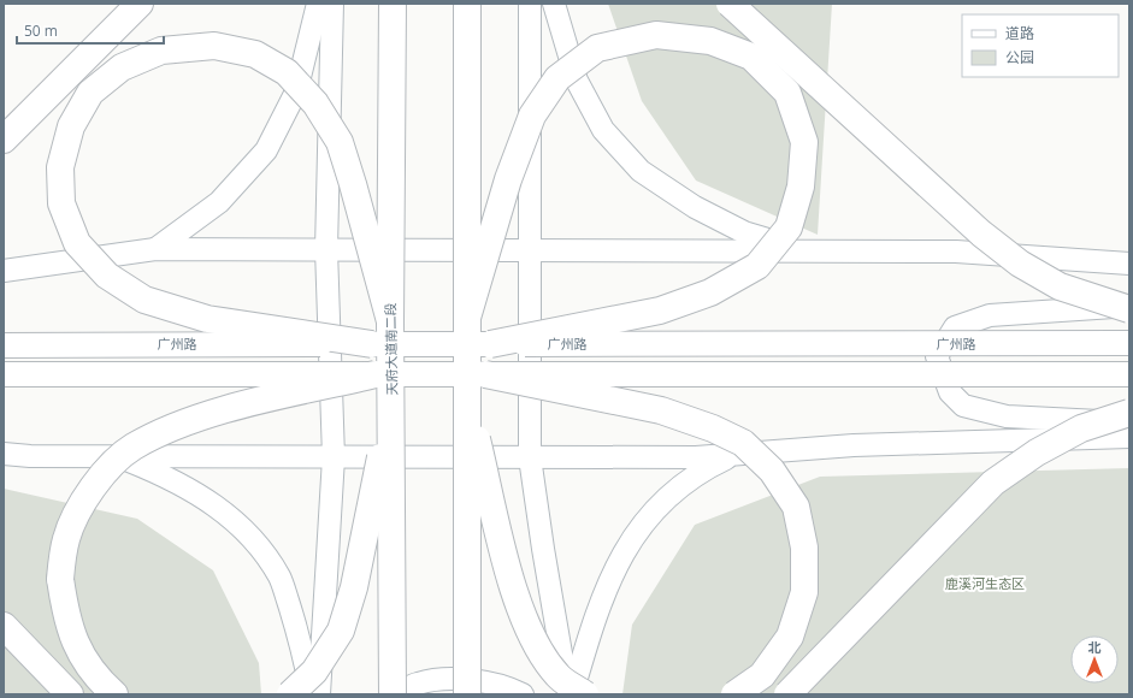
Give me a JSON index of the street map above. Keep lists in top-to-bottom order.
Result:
{
  "streets": {
    "highway": ["天府大道南二段"],
    "main road": ["广州路"]
  },
  "parks": ["鹿溪河生态区"],
  "legend": ["道路", "公园"],
  "scale_bar": "50 m",
  "north": "top"
}
